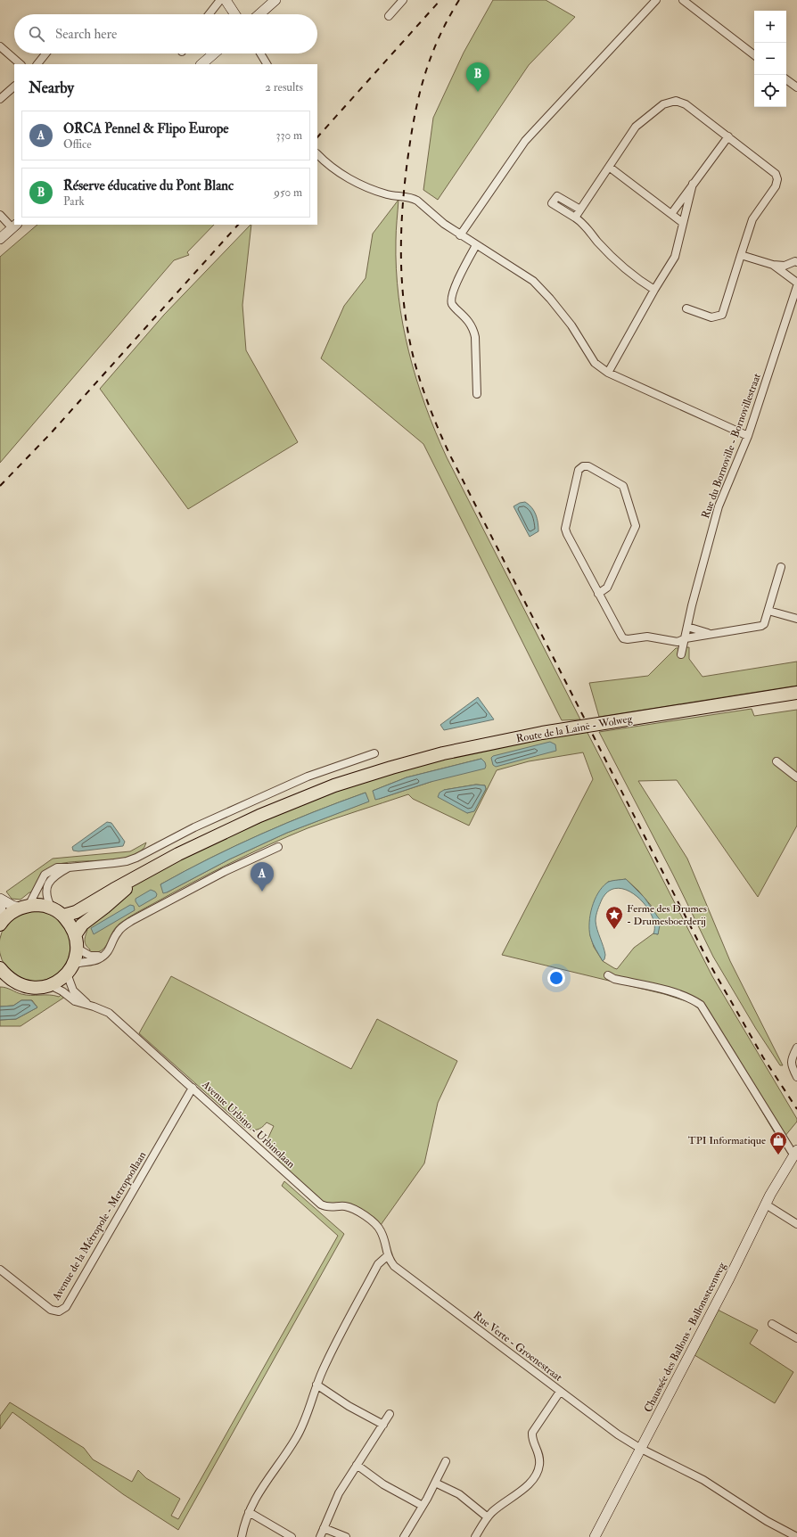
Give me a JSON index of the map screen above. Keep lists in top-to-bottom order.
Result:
{
  "streets": {
    "highway": ["Route de la Laine - Wolweg"],
    "street": [
      "Rue du Bornoville - Bornovillestraat",
      "Avenue Urbino - Urbinolaan",
      "Avenue de la Métropole - Metropoollaan",
      "Chaussée des Ballons - Ballonssteenweg",
      "Rue Verte - Groenestraat"
    ]
  },
  "crossings": [
    ["Avenue Urbino - Urbinolaan", "Avenue de la Métropole - Metropoollaan"],
    ["Avenue Urbino - Urbinolaan", "Rue Verte - Groenestraat"],
    ["Chaussée des Ballons - Ballonssteenweg", "Rue Verte - Groenestraat"]
  ],
  "places": {
    "place": ["Ferme des Drumes - Drumesboerderij"],
    "shop": ["TPI Informatique"]
  },
  "page": {
    "map_buttons": ["+", "−"],
    "search": "Search here",
    "pins": ["B", "A"],
    "heading": ["Nearby", "2 results"],
    "list": [
      {
        "mark": "A",
        "name": "ORCA Pennel & Flipo Europe",
        "note": "Office",
        "value": "330 m"
      },
      {
        "mark": "B",
        "name": "Réserve éducative du Pont Blanc",
        "note": "Park",
        "value": "950 m"
      }
    ]
  }
}
